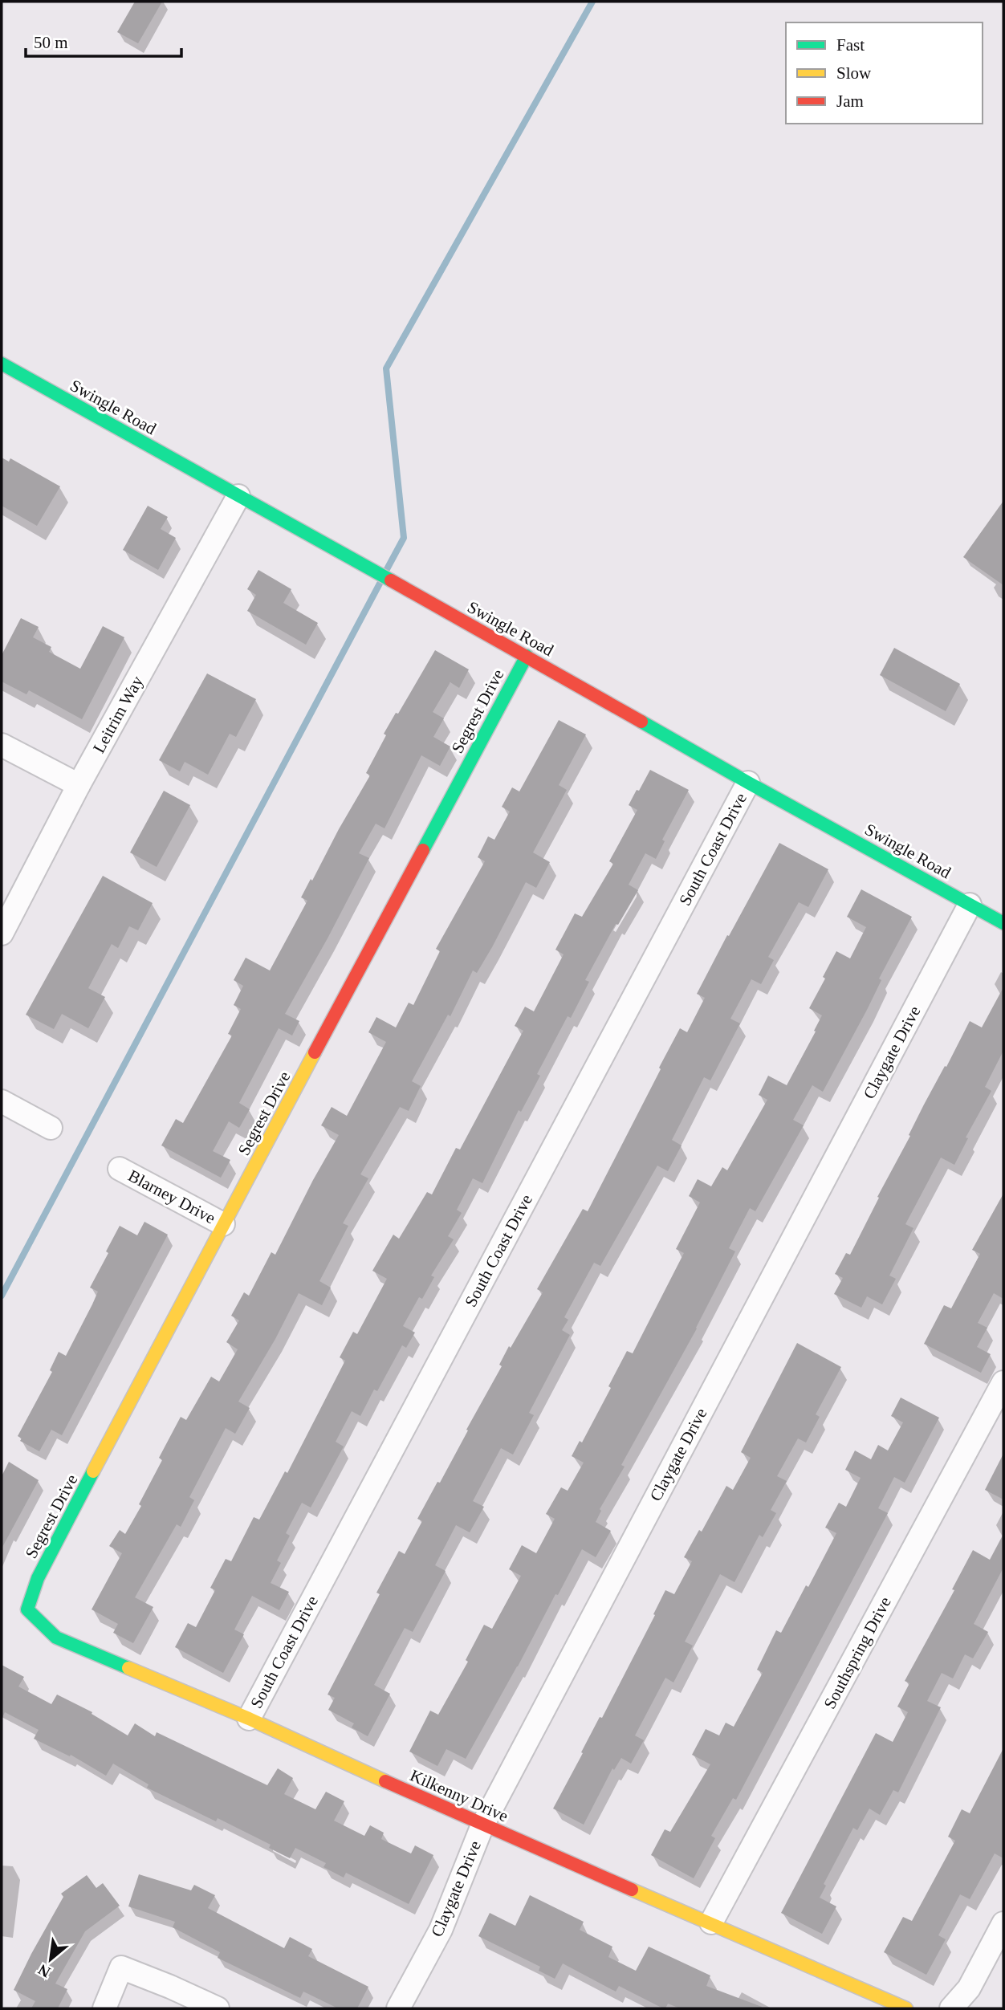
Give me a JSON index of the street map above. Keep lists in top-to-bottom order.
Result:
{
  "streets": {
    "street": [
      "Swingle Road",
      "Segrest Drive",
      "Leitrim Way",
      "South Coast Drive",
      "Claygate Drive",
      "Blarney Drive",
      "Southspring Drive",
      "Kilkenny Drive"
    ]
  },
  "crossings": [
    ["Swingle Road", "Segrest Drive"],
    ["Swingle Road", "Leitrim Way"],
    ["Swingle Road", "South Coast Drive"],
    ["Swingle Road", "Claygate Drive"],
    ["Segrest Drive", "Blarney Drive"],
    ["Segrest Drive", "Kilkenny Drive"],
    ["South Coast Drive", "Kilkenny Drive"],
    ["Claygate Drive", "Kilkenny Drive"],
    ["Southspring Drive", "Kilkenny Drive"]
  ],
  "legend": ["Fast", "Slow", "Jam"],
  "scale_bar": "50 m",
  "north": "bottom left"
}
